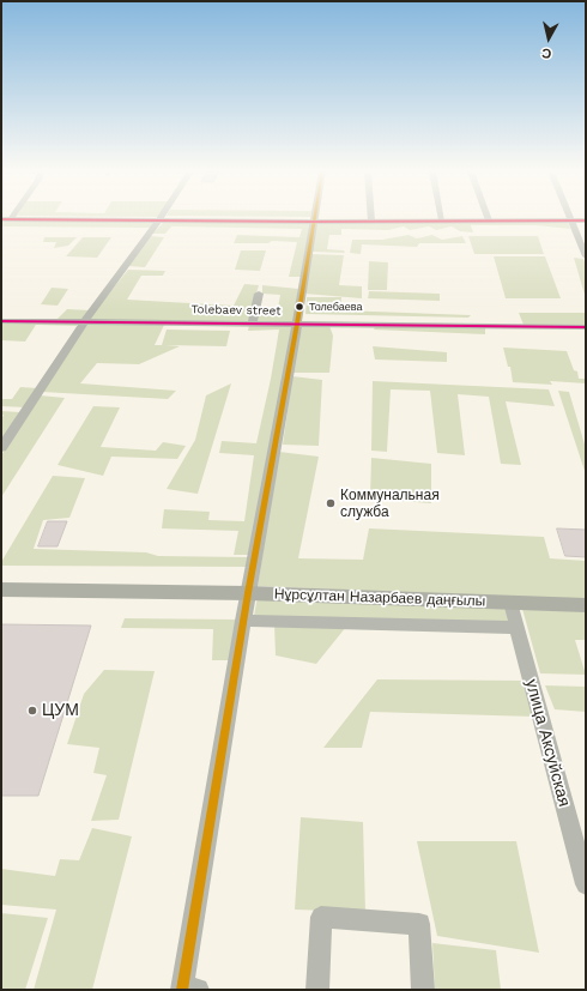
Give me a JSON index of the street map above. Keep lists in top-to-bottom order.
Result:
{
  "streets": {
    "main road": ["Нұрсұлтан Назарбаев даңғылы"],
    "street": ["Tolebaev street", "улица Аксуйская"]
  },
  "crossings": [
    ["Нұрсұлтан Назарбаев даңғылы", "улица Аксуйская"]
  ],
  "places": ["Толебаева", "Коммунальная служба", "ЦУМ"],
  "north": "bottom"
}
